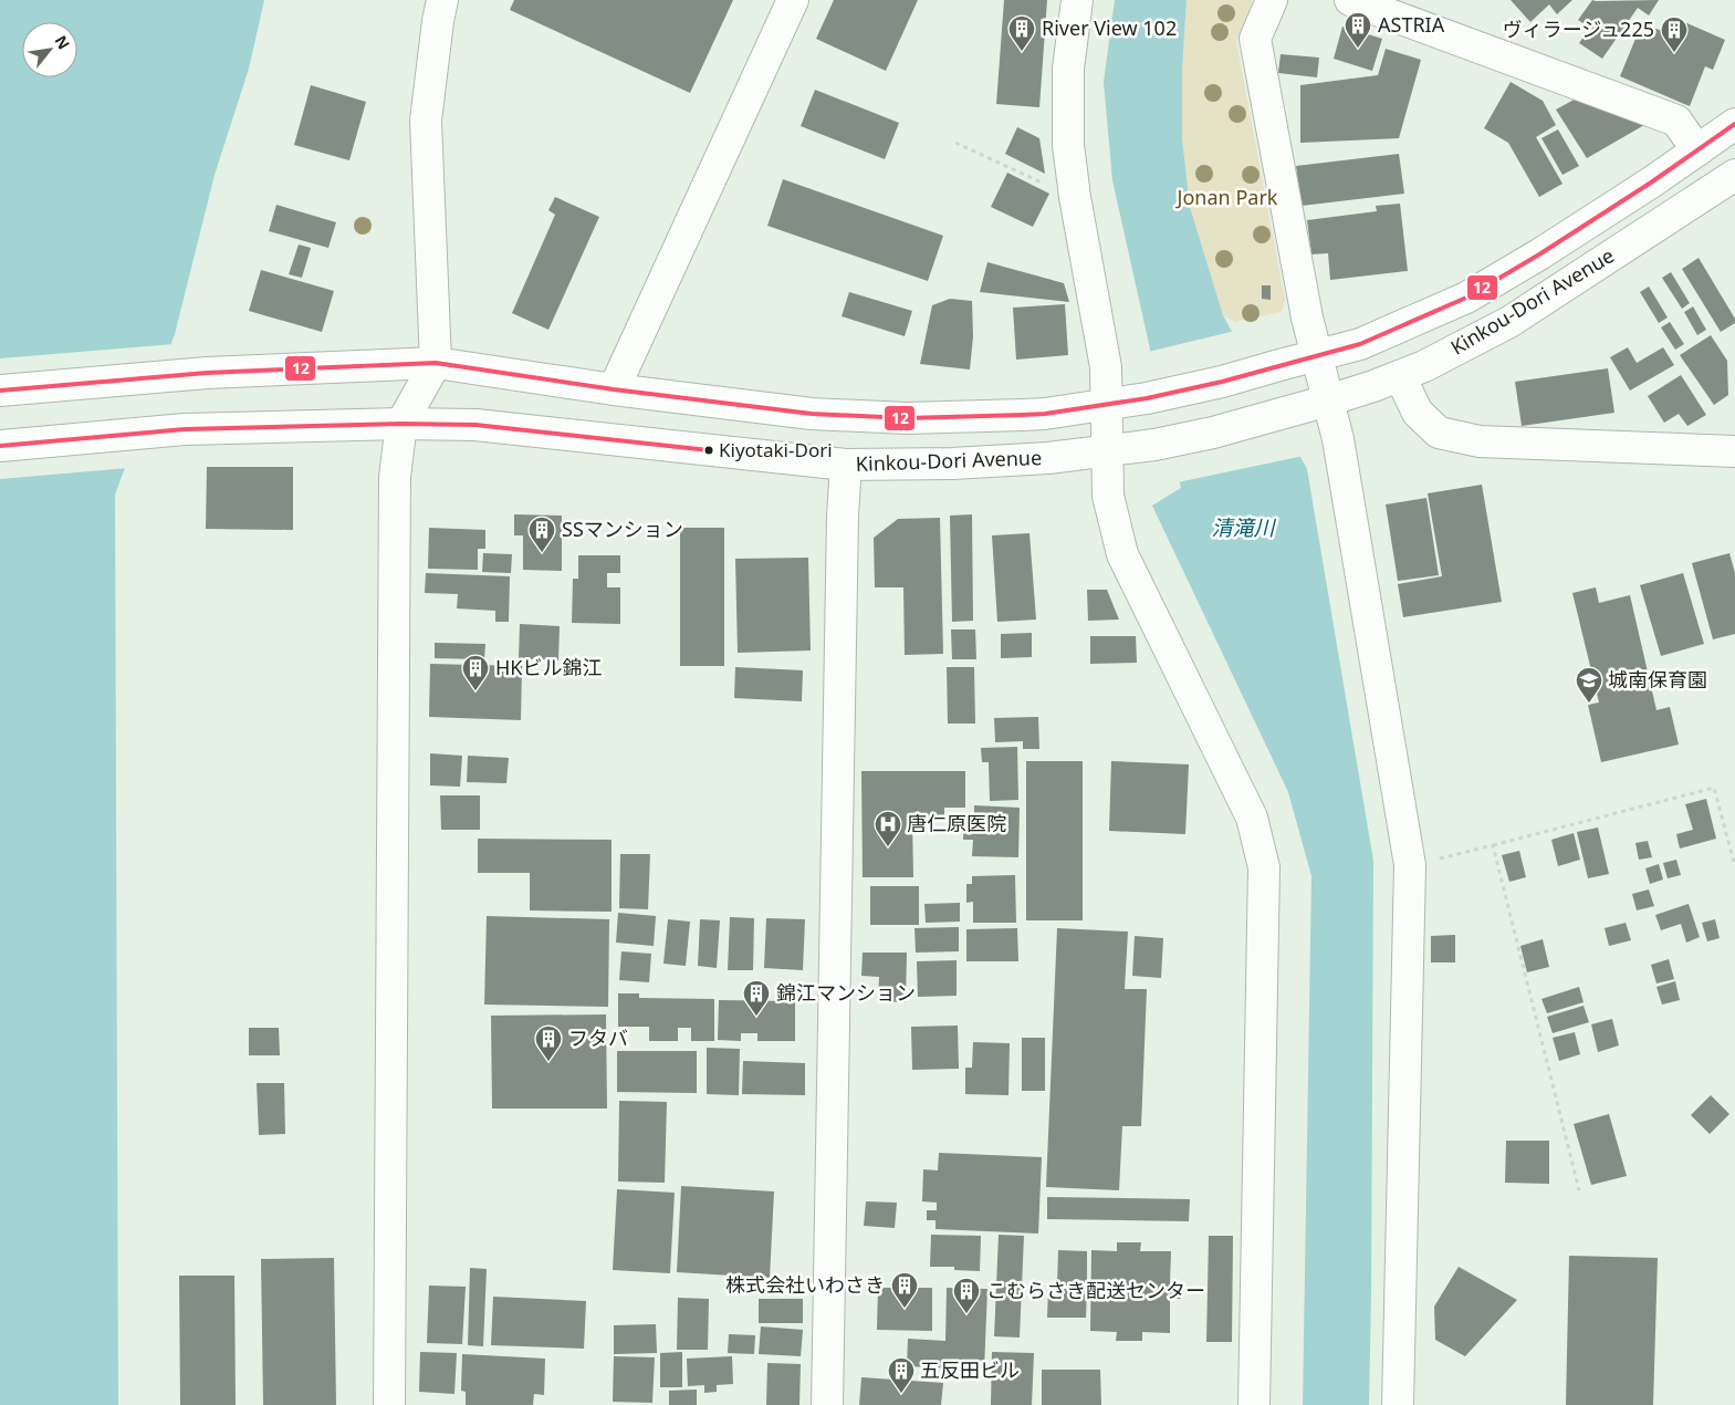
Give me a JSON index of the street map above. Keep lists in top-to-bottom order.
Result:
{
  "streets": {
    "main road": ["Kinkou-Dori Avenue"]
  },
  "water": ["清滝川"],
  "parks": ["Jonan Park"],
  "places": {
    "building": [
      "ASTRIA",
      "River View 102",
      "ヴィラージュ225",
      "SSマンション",
      "HKビル錦江",
      "錦江マンション",
      "フタバ",
      "株式会社いわさき",
      "こむらさき配送センター",
      "五反田ビル"
    ],
    "other": ["Kiyotaki-Dori"],
    "school or university": ["城南保育園"],
    "hospital": ["唐仁原医院"]
  },
  "lines": ["transit line 12"],
  "north": "top right"
}
